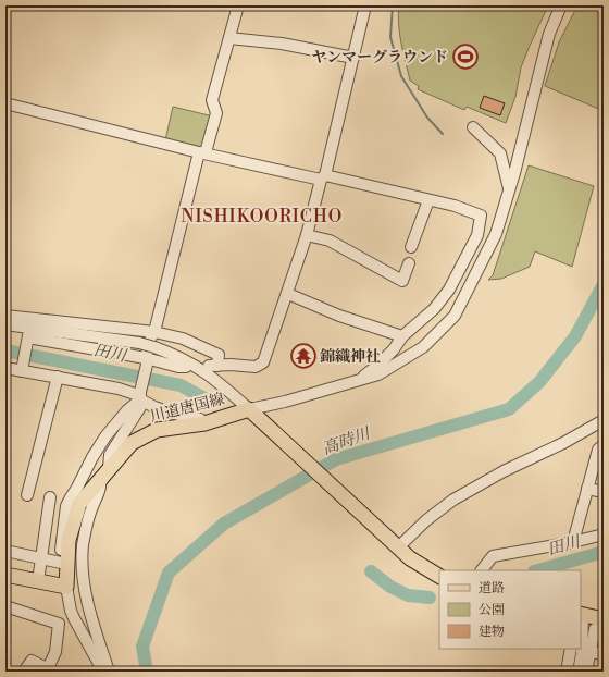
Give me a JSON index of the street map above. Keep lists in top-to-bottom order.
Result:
{
  "streets": {
    "main road": ["川道唐国線"]
  },
  "districts": ["NISHIKOORICHO"],
  "water": ["田川", "高時川"],
  "places": {
    "sports": ["ヤンマーグラウンド"],
    "temple": ["錦織神社"]
  },
  "legend": ["道路", "公園", "建物"]
}
